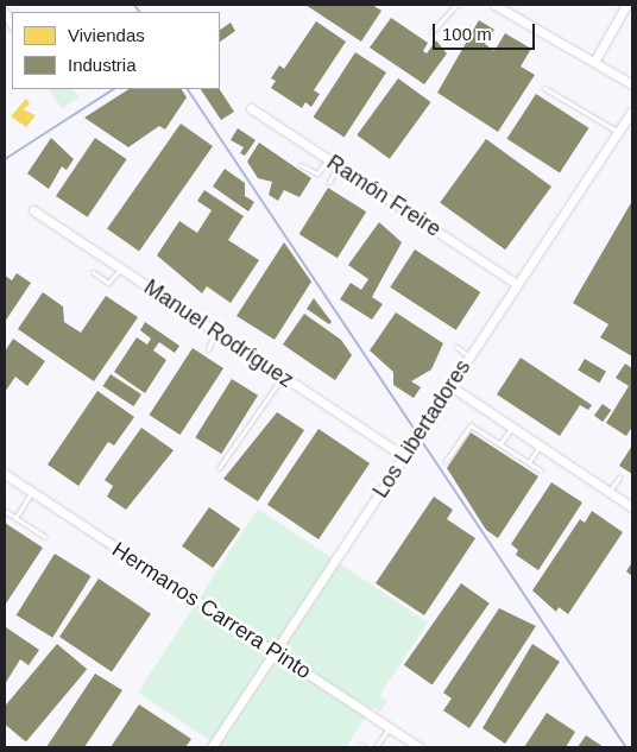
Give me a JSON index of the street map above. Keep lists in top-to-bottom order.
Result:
{
  "streets": {
    "street": [
      "Ramón Freire",
      "Manuel Rodríguez",
      "Los Libertadores",
      "Hermanos Carrera Pinto"
    ]
  },
  "crossings": [
    ["Ramón Freire", "Los Libertadores"],
    ["Manuel Rodríguez", "Los Libertadores"],
    ["Los Libertadores", "Hermanos Carrera Pinto"]
  ],
  "legend": ["Viviendas", "Industria"],
  "scale_bar": "100 m"
}
